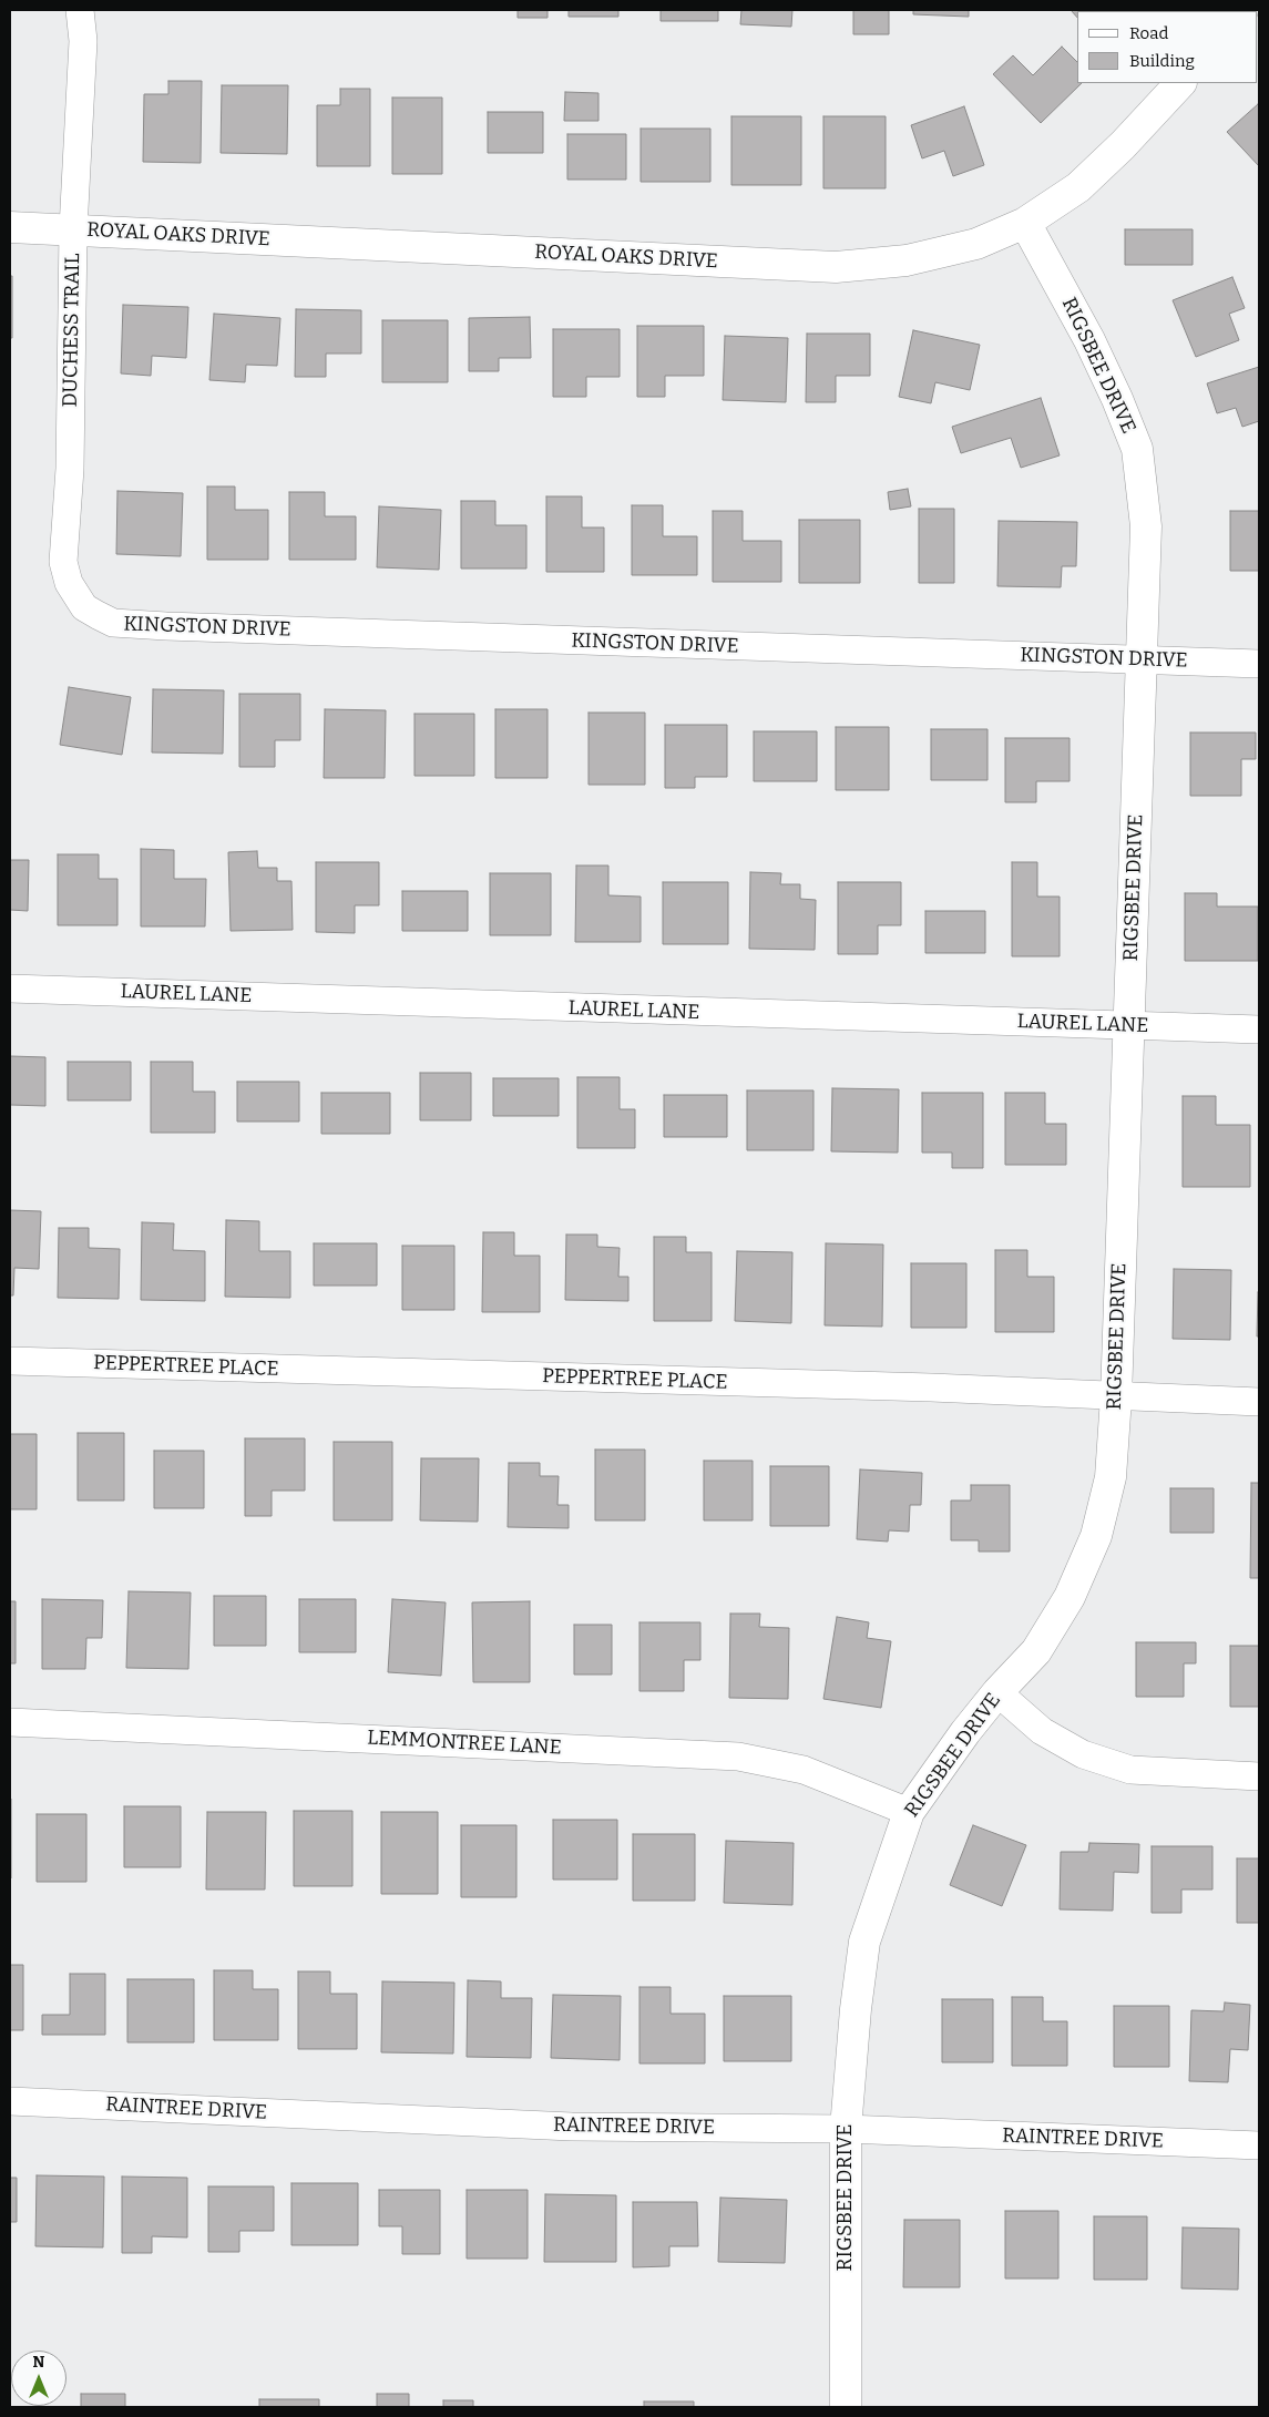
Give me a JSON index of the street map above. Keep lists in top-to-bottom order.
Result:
{
  "streets": {
    "street": [
      "ROYAL OAKS DRIVE",
      "DUCHESS TRAIL",
      "RIGSBEE DRIVE",
      "KINGSTON DRIVE",
      "LAUREL LANE",
      "PEPPERTREE PLACE",
      "LEMMONTREE LANE",
      "RAINTREE DRIVE"
    ]
  },
  "crossings": [
    ["ROYAL OAKS DRIVE", "DUCHESS TRAIL"],
    ["ROYAL OAKS DRIVE", "RIGSBEE DRIVE"],
    ["DUCHESS TRAIL", "KINGSTON DRIVE"],
    ["RIGSBEE DRIVE", "KINGSTON DRIVE"],
    ["RIGSBEE DRIVE", "LAUREL LANE"],
    ["RIGSBEE DRIVE", "PEPPERTREE PLACE"],
    ["RIGSBEE DRIVE", "LEMMONTREE LANE"],
    ["RIGSBEE DRIVE", "RAINTREE DRIVE"]
  ],
  "legend": ["Road", "Building"],
  "north": "top"
}
